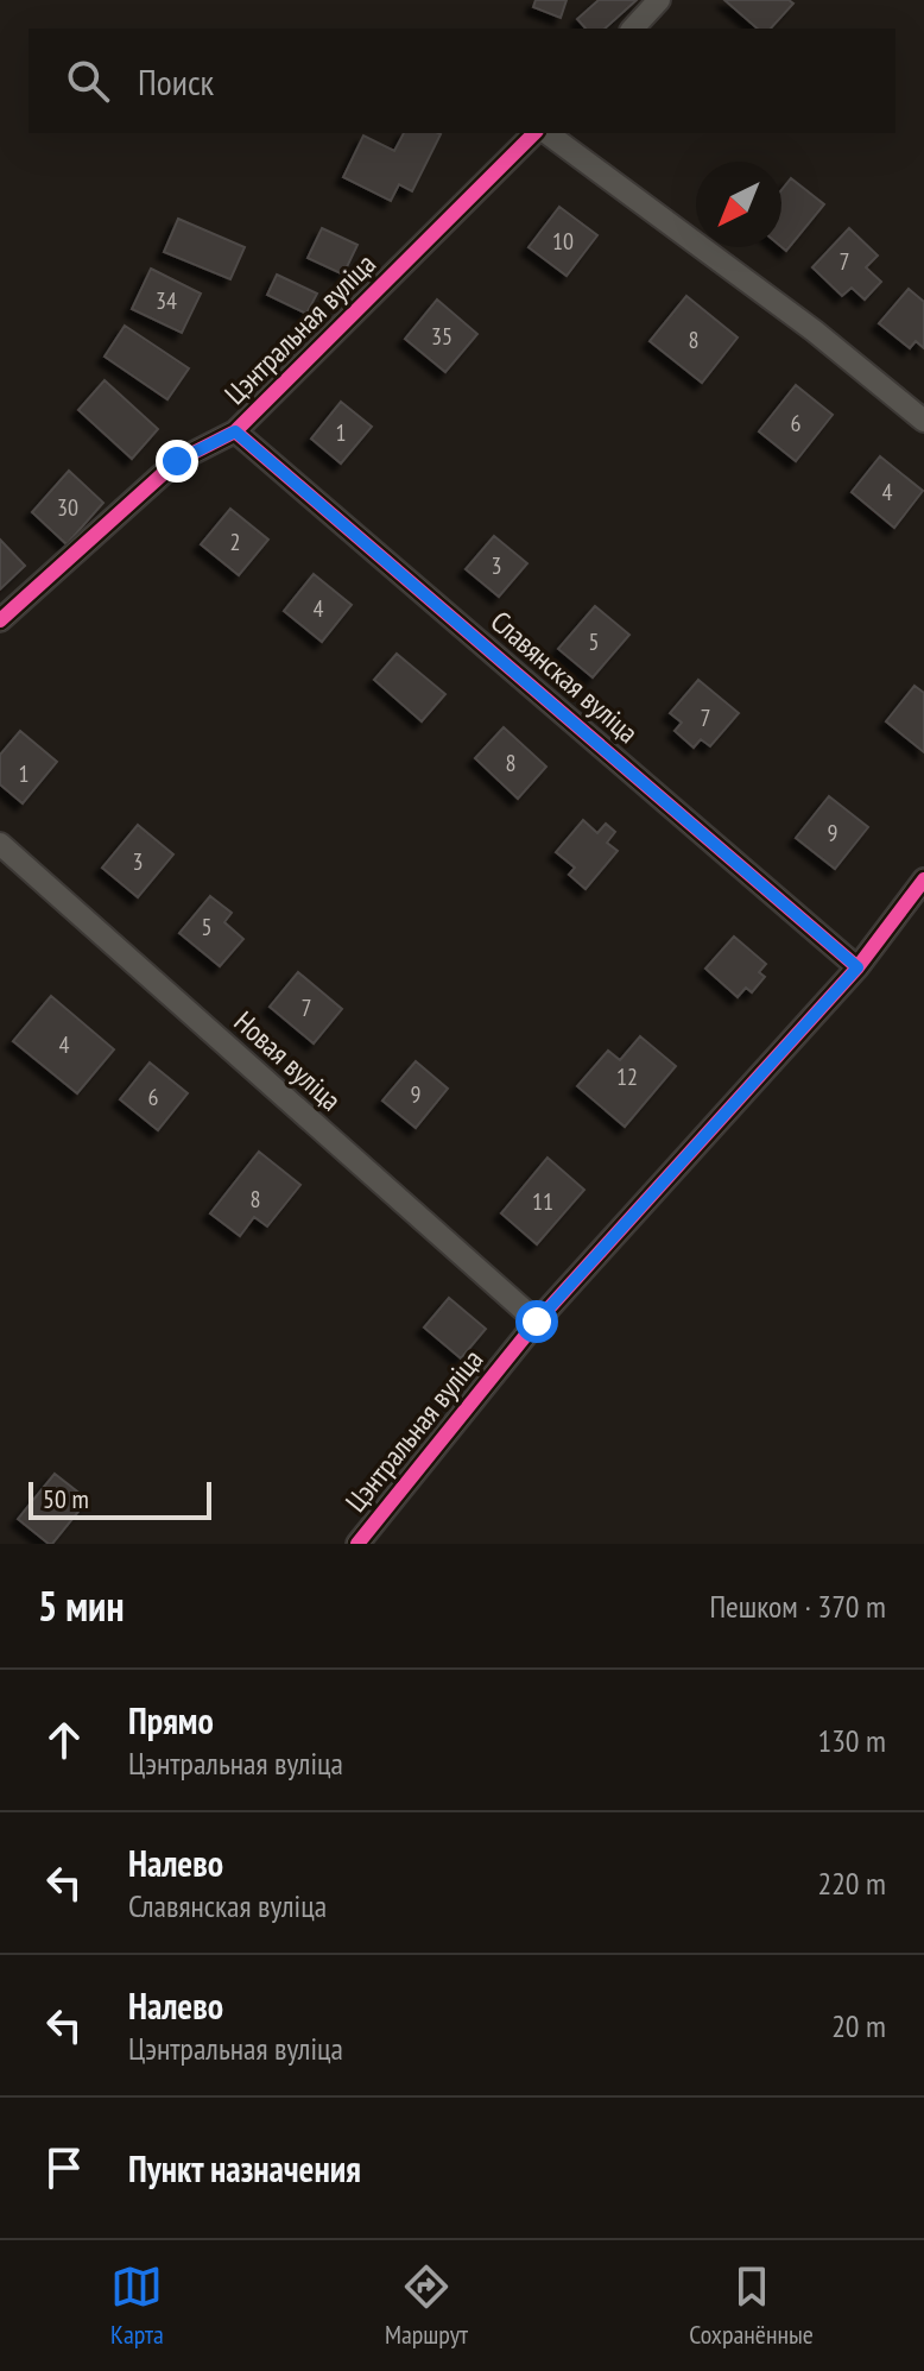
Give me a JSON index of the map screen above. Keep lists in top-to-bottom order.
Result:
{
  "streets": {
    "street": ["Цэнтральная вуліца", "Славянская вуліца", "Новая вуліца"]
  },
  "crossings": [
    ["Цэнтральная вуліца", "Славянская вуліца"],
    ["Цэнтральная вуліца", "Новая вуліца"]
  ],
  "house_numbers": [
    "10",
    "7",
    "34",
    "35",
    "8",
    "6",
    "1",
    "4",
    "30",
    "2",
    "3",
    "4",
    "5",
    "7",
    "8",
    "1",
    "9",
    "3",
    "5",
    "7",
    "4",
    "12",
    "9",
    "6",
    "8",
    "11"
  ],
  "scale_bar": "50 m",
  "north": "bottom left",
  "page": {
    "search": "Поиск",
    "scale": "50 m",
    "heading": ["5 мин", "Пешком · 370 m"],
    "list": [
      ["Прямо", "Цэнтральная вуліца", "130 m"],
      ["Налево", "Славянская вуліца", "220 m"],
      ["Налево", "Цэнтральная вуліца", "20 m"],
      "Пункт назначения"
    ],
    "nav": ["Карта", "Маршрут", "Сохранённые"]
  }
}
